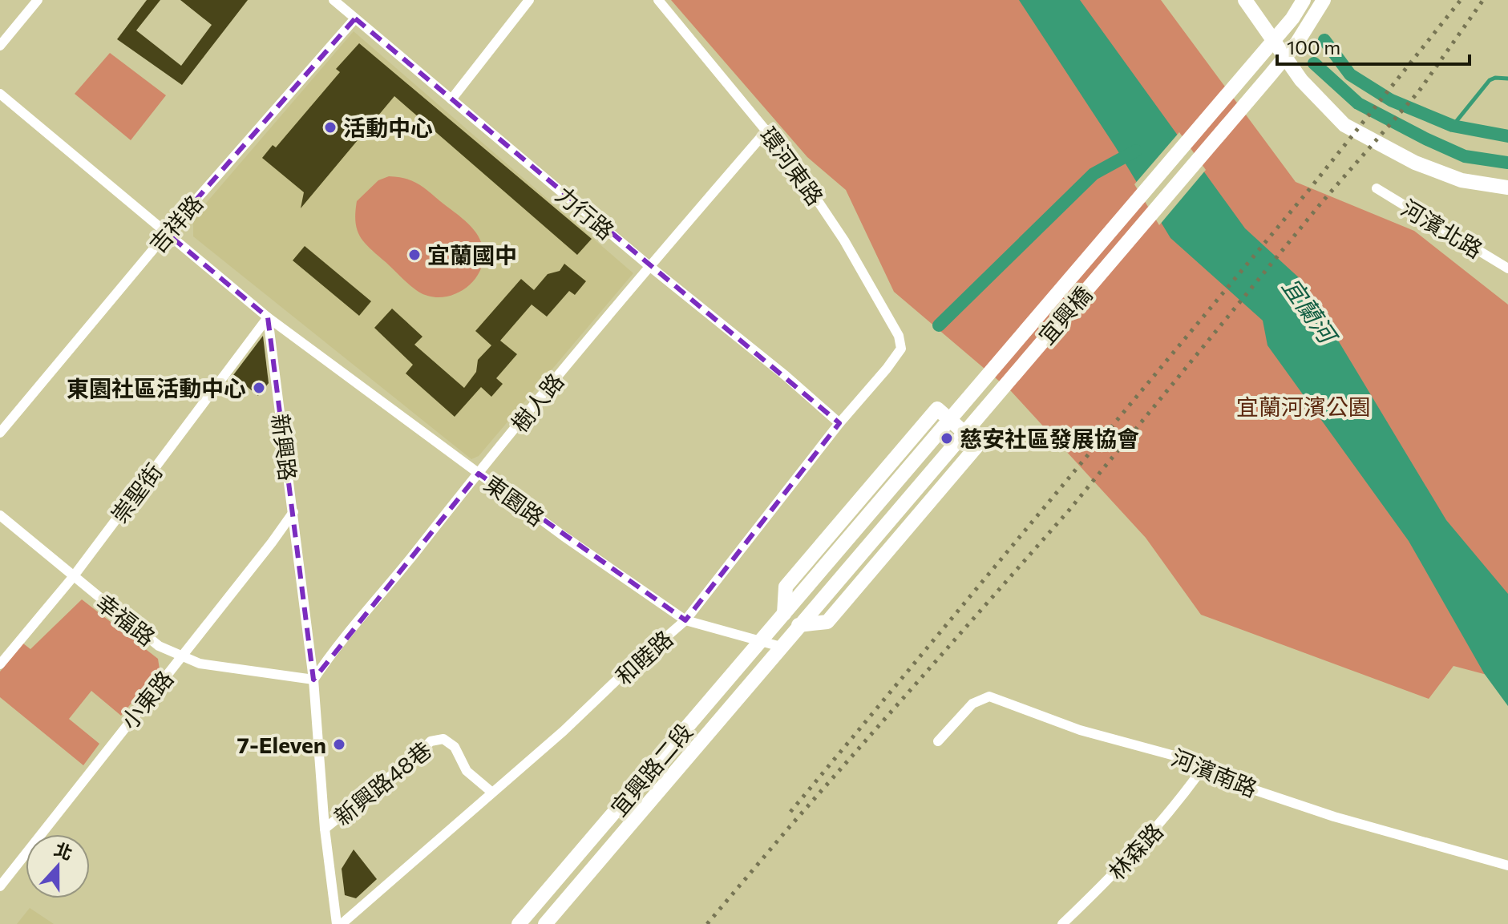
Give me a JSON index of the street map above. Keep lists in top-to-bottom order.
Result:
{
  "streets": {
    "street": [
      "環河東路",
      "力行路",
      "吉祥路",
      "河濱北路",
      "宜興橋",
      "樹人路",
      "新興路",
      "崇聖街",
      "東園路",
      "幸福路",
      "和睦路",
      "小東路",
      "宜興路二段",
      "河濱南路",
      "新興路48巷",
      "林森路"
    ]
  },
  "crossings": [
    ["環河東路", "樹人路"],
    ["環河東路", "和睦路"],
    ["力行路", "吉祥路"],
    ["力行路", "樹人路"],
    ["力行路", "和睦路"],
    ["宜興橋", "宜興路二段"],
    ["樹人路", "新興路"],
    ["樹人路", "東園路"],
    ["樹人路", "幸福路"],
    ["新興路", "崇聖街"],
    ["新興路", "東園路"],
    ["新興路", "幸福路"],
    ["新興路", "小東路"],
    ["新興路", "新興路48巷"],
    ["崇聖街", "東園路"],
    ["崇聖街", "幸福路"],
    ["東園路", "和睦路"],
    ["東園路", "宜興路二段"],
    ["幸福路", "小東路"],
    ["和睦路", "新興路48巷"],
    ["河濱南路", "林森路"]
  ],
  "water": ["宜蘭河"],
  "parks": ["宜蘭河濱公園"],
  "places": [
    "活動中心",
    "宜蘭國中",
    "東園社區活動中心",
    "慈安社區發展協會",
    "7-Eleven"
  ],
  "scale_bar": "100 m",
  "north": "top"
}
